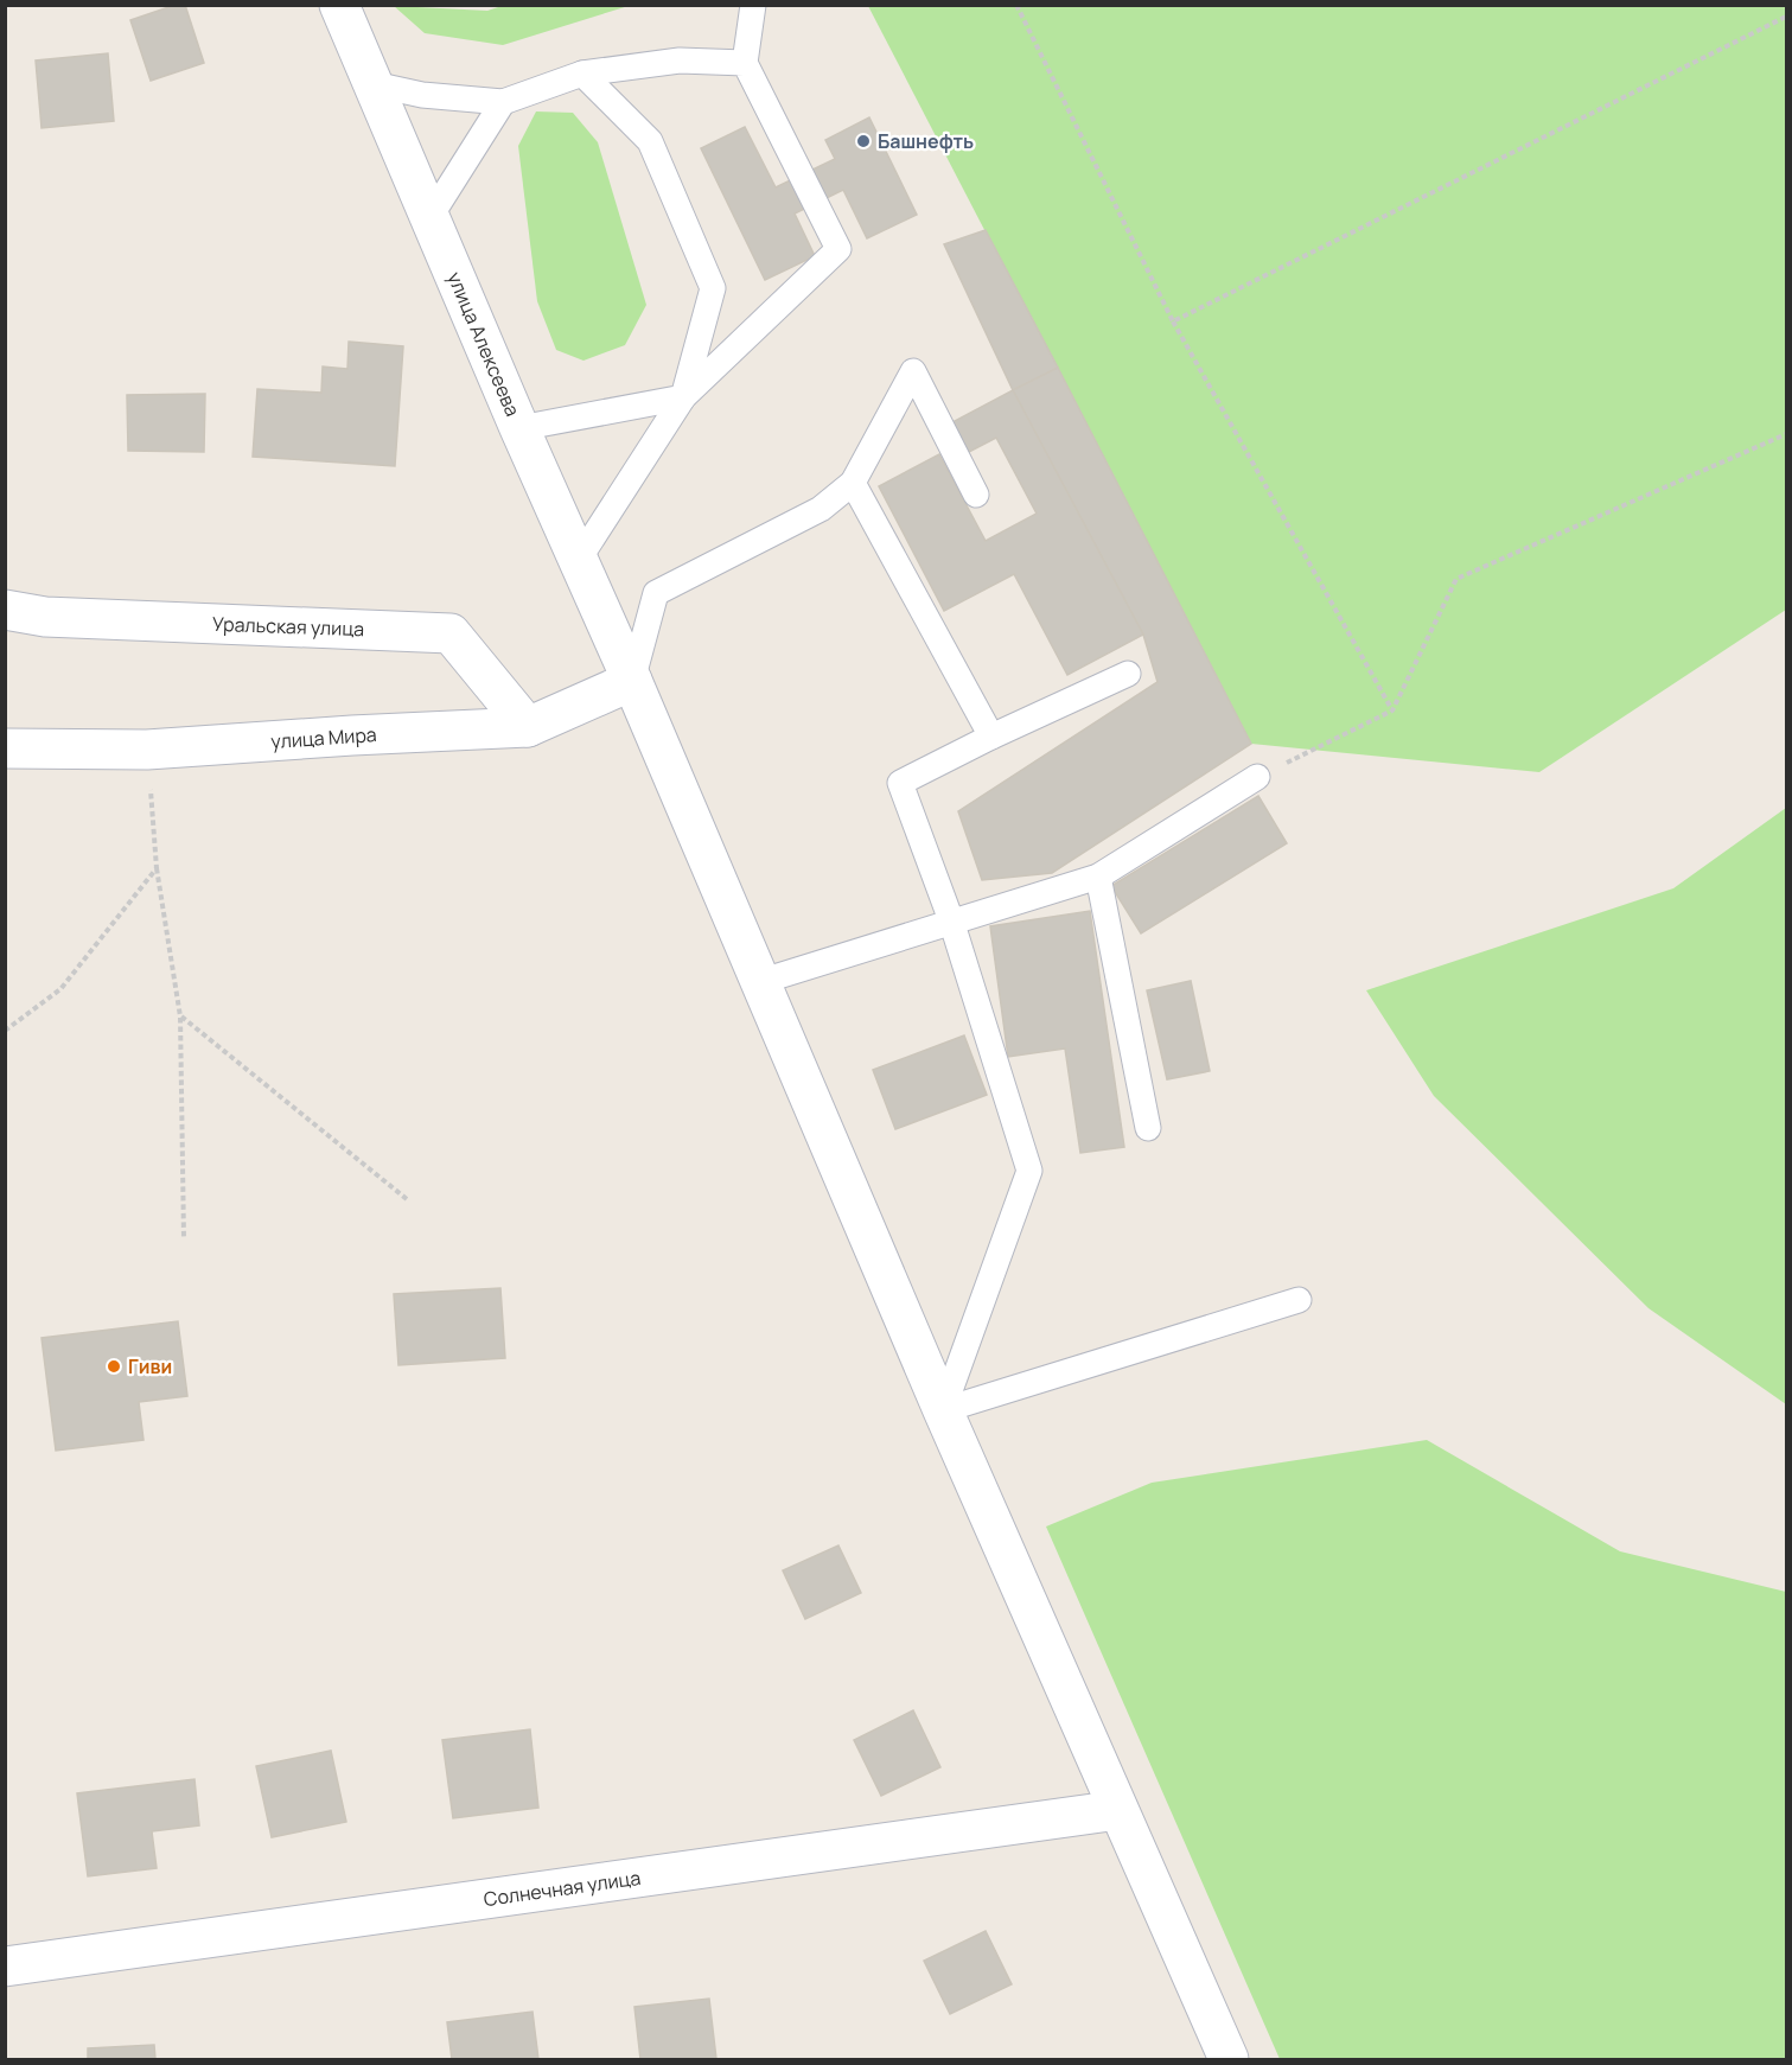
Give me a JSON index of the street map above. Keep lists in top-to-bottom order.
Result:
{
  "streets": {
    "main road": [
      "улица Алексеева",
      "Уральская улица",
      "улица Мира",
      "Солнечная улица"
    ]
  },
  "crossings": [
    ["улица Алексеева", "улица Мира"],
    ["улица Алексеева", "Солнечная улица"],
    ["Уральская улица", "улица Мира"]
  ],
  "places": ["Башнефть", "Гиви"]
}
